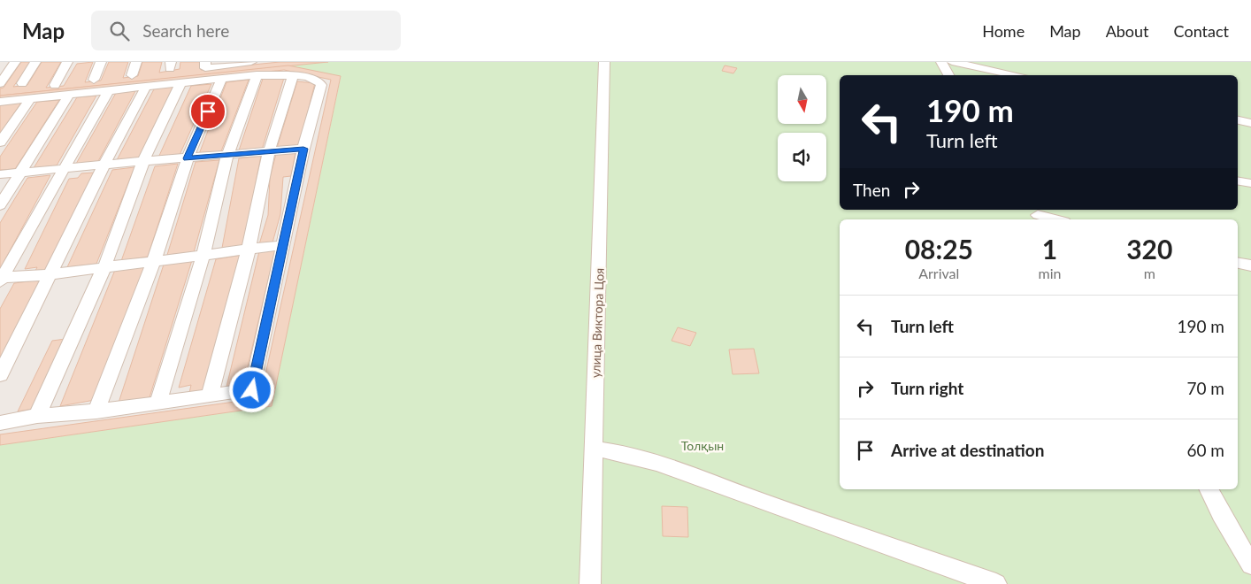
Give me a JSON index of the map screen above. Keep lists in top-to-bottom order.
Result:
{
  "streets": {
    "street": ["улица Виктора Цоя"]
  },
  "parks": ["Толқын"],
  "north": "bottom",
  "page": {
    "header": "Map",
    "search": "Search here",
    "nav": [
      "Home",
      "Map",
      "About",
      "Contact"
    ],
    "turn": ["190 m", "Turn left"],
    "then": "Then",
    "eta": [
      "08:25",
      "Arrival",
      "1",
      "min",
      "320",
      "m"
    ],
    "list": [
      {
        "name": "Turn left",
        "value": "190 m"
      },
      {
        "name": "Turn right",
        "value": "70 m"
      },
      {
        "name": "Arrive at destination",
        "value": "60 m"
      }
    ]
  }
}
